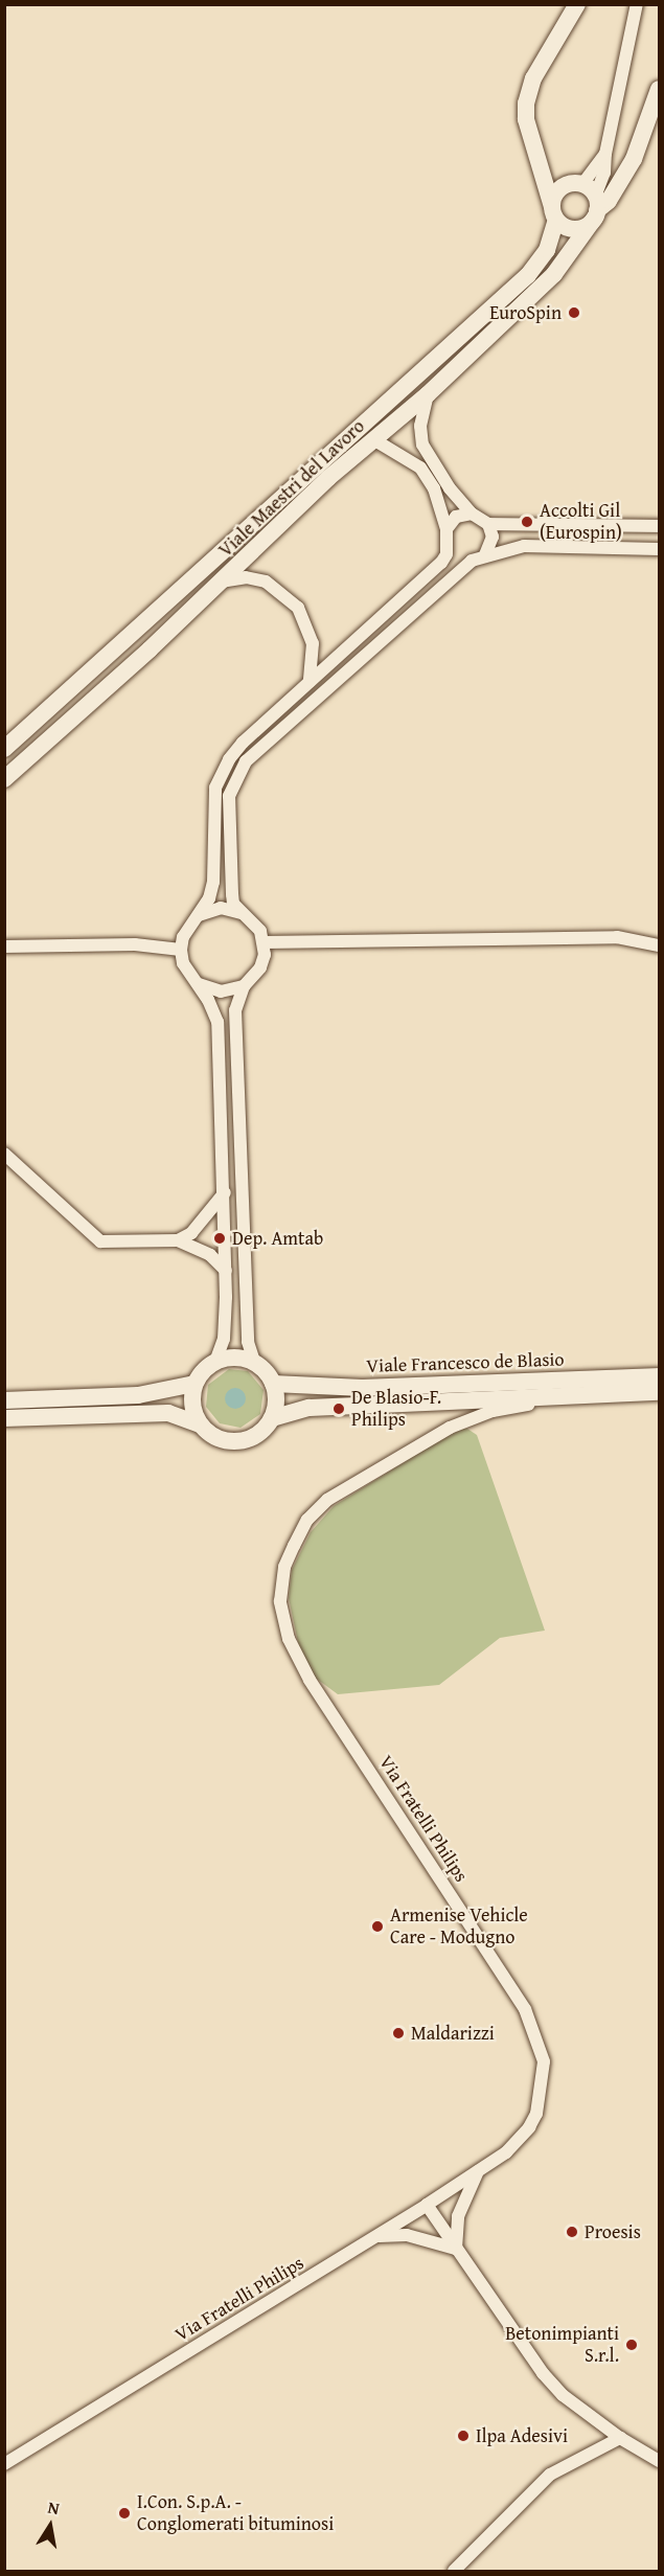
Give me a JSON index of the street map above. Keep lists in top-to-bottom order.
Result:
{
  "streets": {
    "street": ["Viale Maestri del Lavoro", "Viale Francesco de Blasio", "Via Fratelli Philips"]
  },
  "crossings": [
    ["Viale Francesco de Blasio", "Via Fratelli Philips"]
  ],
  "places": [
    "EuroSpin",
    "Accolti Gil (Eurospin)",
    "Dep. Amtab",
    "De Blasio-F. Philips",
    "Armenise Vehicle Care - Modugno",
    "Maldarizzi",
    "Proesis",
    "Betonimpianti S.r.l.",
    "Ilpa Adesivi",
    "I.Con. S.p.A. - Conglomerati bituminosi"
  ],
  "north": "top"
}
